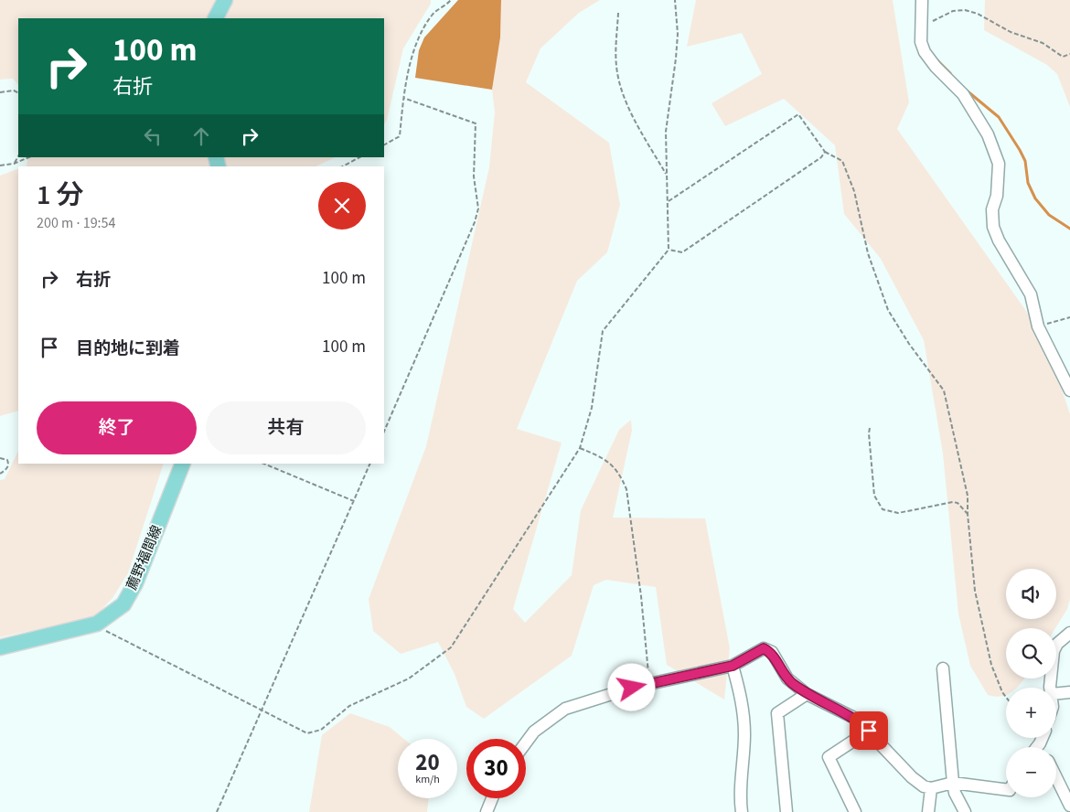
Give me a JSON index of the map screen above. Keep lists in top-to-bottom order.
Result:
{
  "streets": {
    "main road": ["薦野福間線"]
  },
  "page": {
    "turn": ["100 m", "右折"],
    "heading": ["1 分", "200 m · 19:54"],
    "list": [
      {
        "name": "右折",
        "value": "100 m"
      },
      {
        "name": "目的地に到着",
        "value": "100 m"
      }
    ],
    "buttons": ["終了", "共有"],
    "map_buttons": ["+", "−"],
    "speed": "20 km/h",
    "limit": "30"
  }
}
